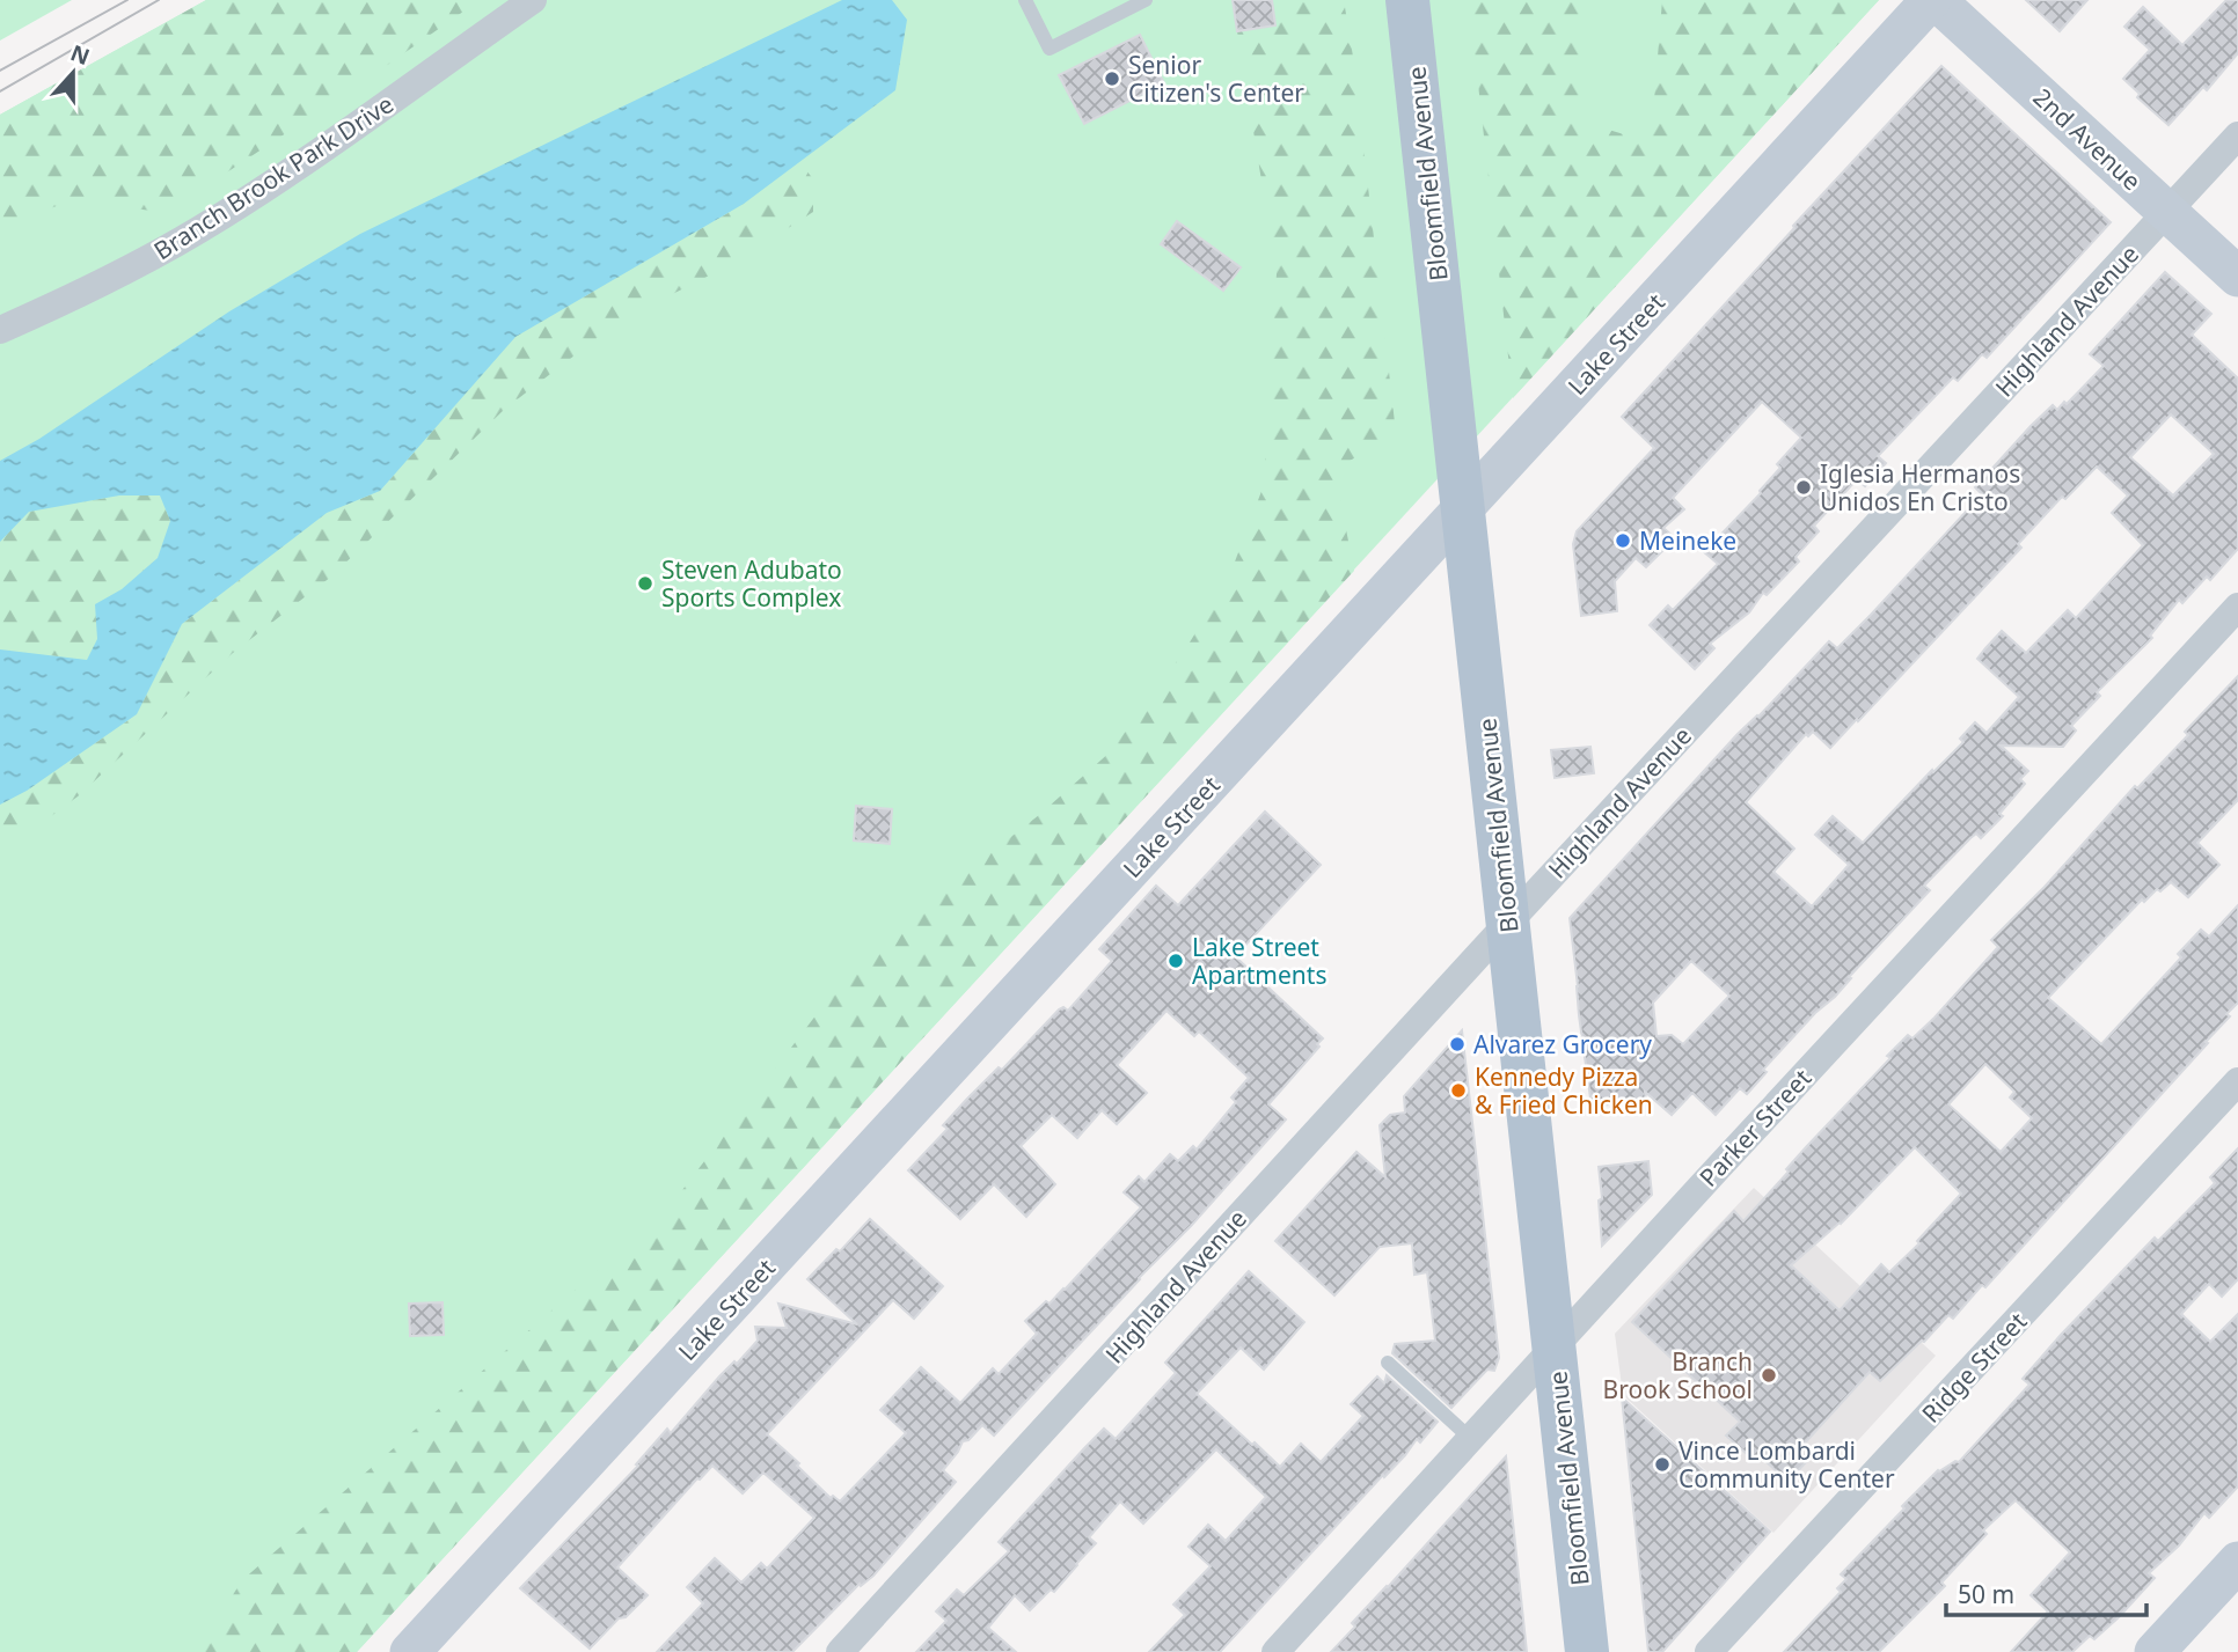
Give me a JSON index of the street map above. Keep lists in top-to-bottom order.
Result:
{
  "streets": {
    "main road": ["Bloomfield Avenue"],
    "street": [
      "2nd Avenue",
      "Branch Brook Park Drive",
      "Highland Avenue",
      "Lake Street",
      "Parker Street",
      "Ridge Street"
    ]
  },
  "crossings": [
    ["2nd Avenue", "Highland Avenue"],
    ["2nd Avenue", "Lake Street"],
    ["Bloomfield Avenue", "Highland Avenue"],
    ["Bloomfield Avenue", "Lake Street"],
    ["Bloomfield Avenue", "Parker Street"]
  ],
  "places": [
    "Senior Citizen's Center",
    "Iglesia Hermanos Unidos En Cristo",
    "Meineke",
    "Steven Adubato Sports Complex",
    "Lake Street Apartments",
    "Alvarez Grocery",
    "Kennedy Pizza & Fried Chicken",
    "Branch Brook School",
    "Vince Lombardi Community Center"
  ],
  "scale_bar": "50 m",
  "north": "top"
}
